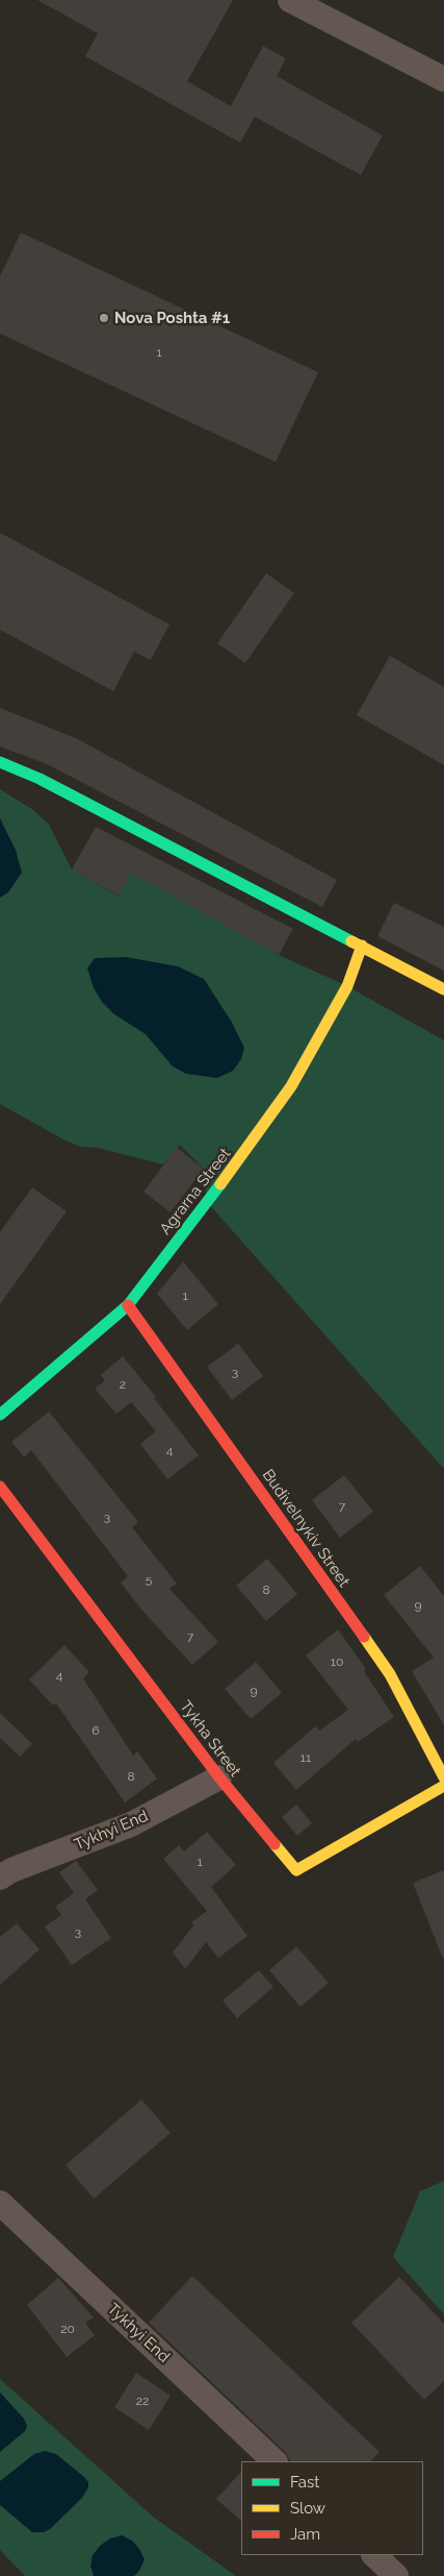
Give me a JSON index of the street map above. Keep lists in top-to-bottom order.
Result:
{
  "streets": {
    "street": [
      "Agrarna Street",
      "Budivelnykiv Street",
      "Tykha Street",
      "Tykhyi End"
    ]
  },
  "crossings": [
    ["Agrarna Street", "Budivelnykiv Street"],
    ["Tykha Street", "Tykhyi End"]
  ],
  "places": ["Nova Poshta #1"],
  "house_numbers": [
    "1",
    "1",
    "3",
    "2",
    "4",
    "7",
    "3",
    "5",
    "8",
    "9",
    "7",
    "10",
    "4",
    "9",
    "6",
    "11",
    "8",
    "1",
    "3",
    "20",
    "22"
  ],
  "legend": ["Fast", "Slow", "Jam"]
}
